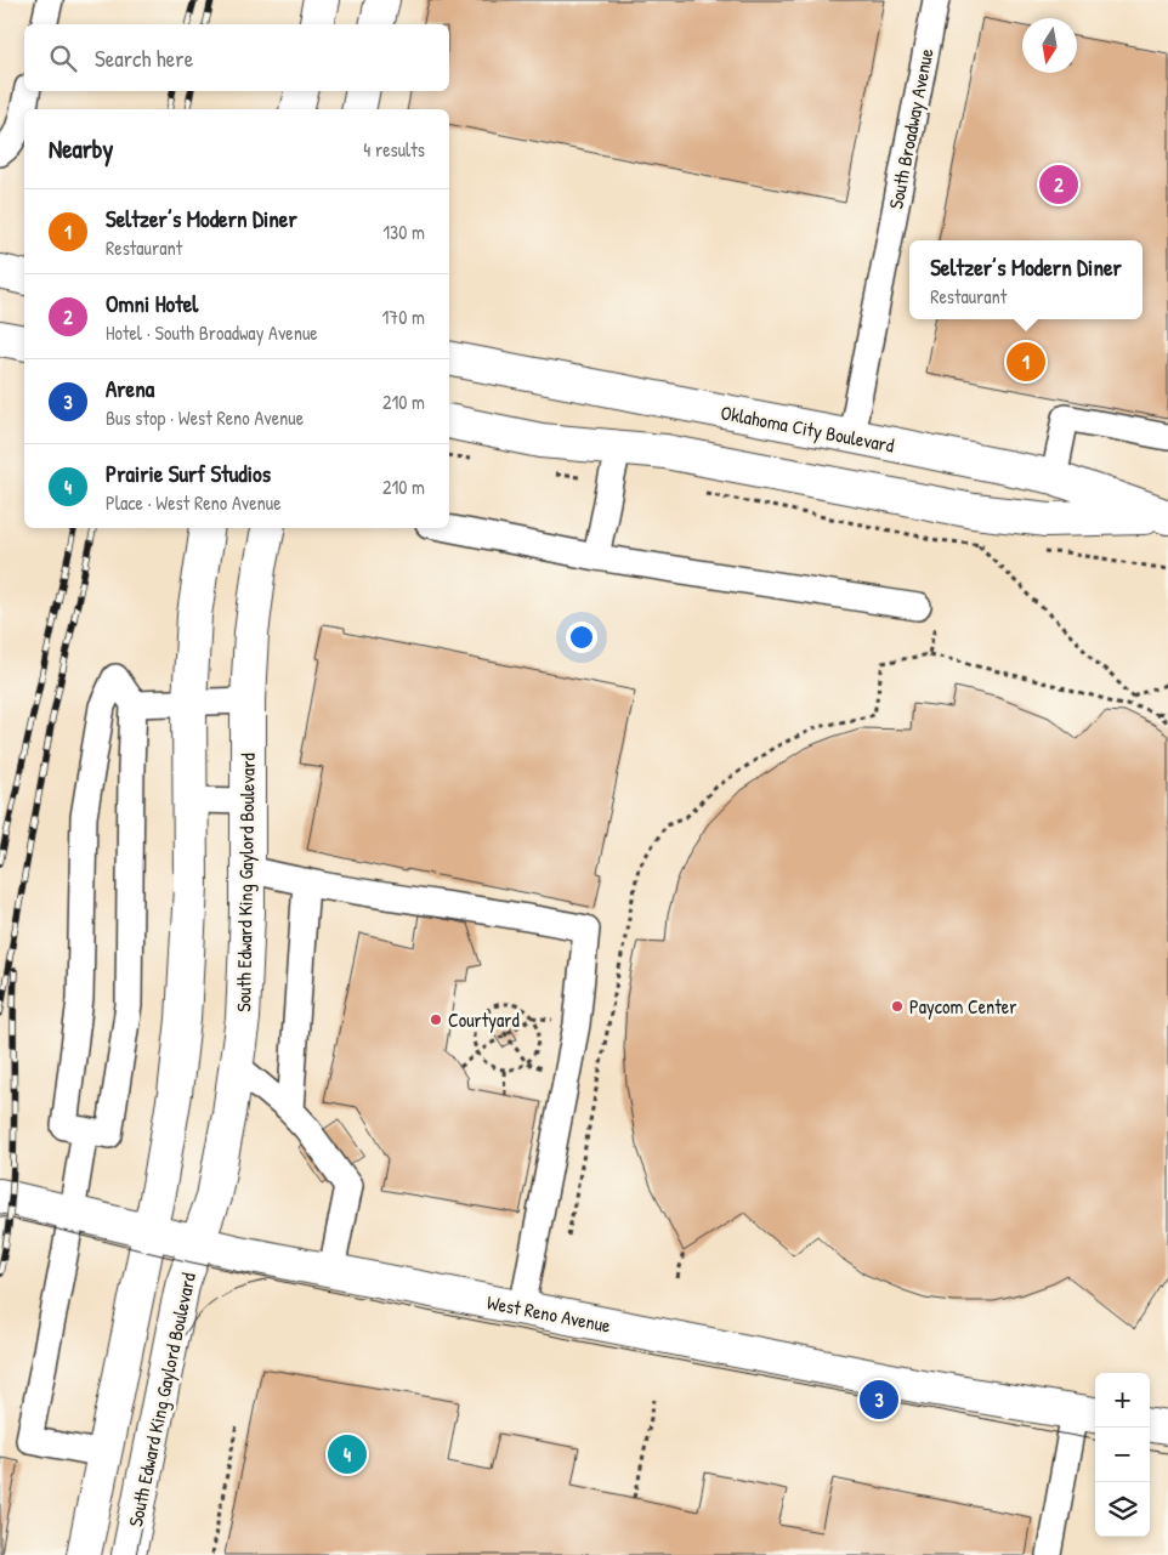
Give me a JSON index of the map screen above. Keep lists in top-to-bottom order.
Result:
{
  "streets": {
    "main road": ["Oklahoma City Boulevard", "South Edward King Gaylord Boulevard", "West Reno Avenue"],
    "street": ["South Broadway Avenue"]
  },
  "crossings": [
    ["South Broadway Avenue", "Oklahoma City Boulevard"],
    ["South Edward King Gaylord Boulevard", "West Reno Avenue"]
  ],
  "places": ["Paycom Center", "Courtyard"],
  "north": "bottom",
  "page": {
    "search": "Search here",
    "heading": ["Nearby", "4 results"],
    "pins": [
      "2",
      "1",
      "3",
      "4"
    ],
    "list": [
      {
        "mark": "1",
        "name": "Seltzer’s Modern Diner",
        "note": "Restaurant",
        "value": "130 m"
      },
      {
        "mark": "2",
        "name": "Omni Hotel",
        "note": "Hotel · South Broadway Avenue",
        "value": "170 m"
      },
      {
        "mark": "3",
        "name": "Arena",
        "note": "Bus stop · West Reno Avenue",
        "value": "210 m"
      },
      {
        "mark": "4",
        "name": "Prairie Surf Studios",
        "note": "Place · West Reno Avenue",
        "value": "210 m"
      }
    ],
    "popup": ["Seltzer’s Modern Diner", "Restaurant"],
    "map_buttons": ["+", "−"]
  }
}
